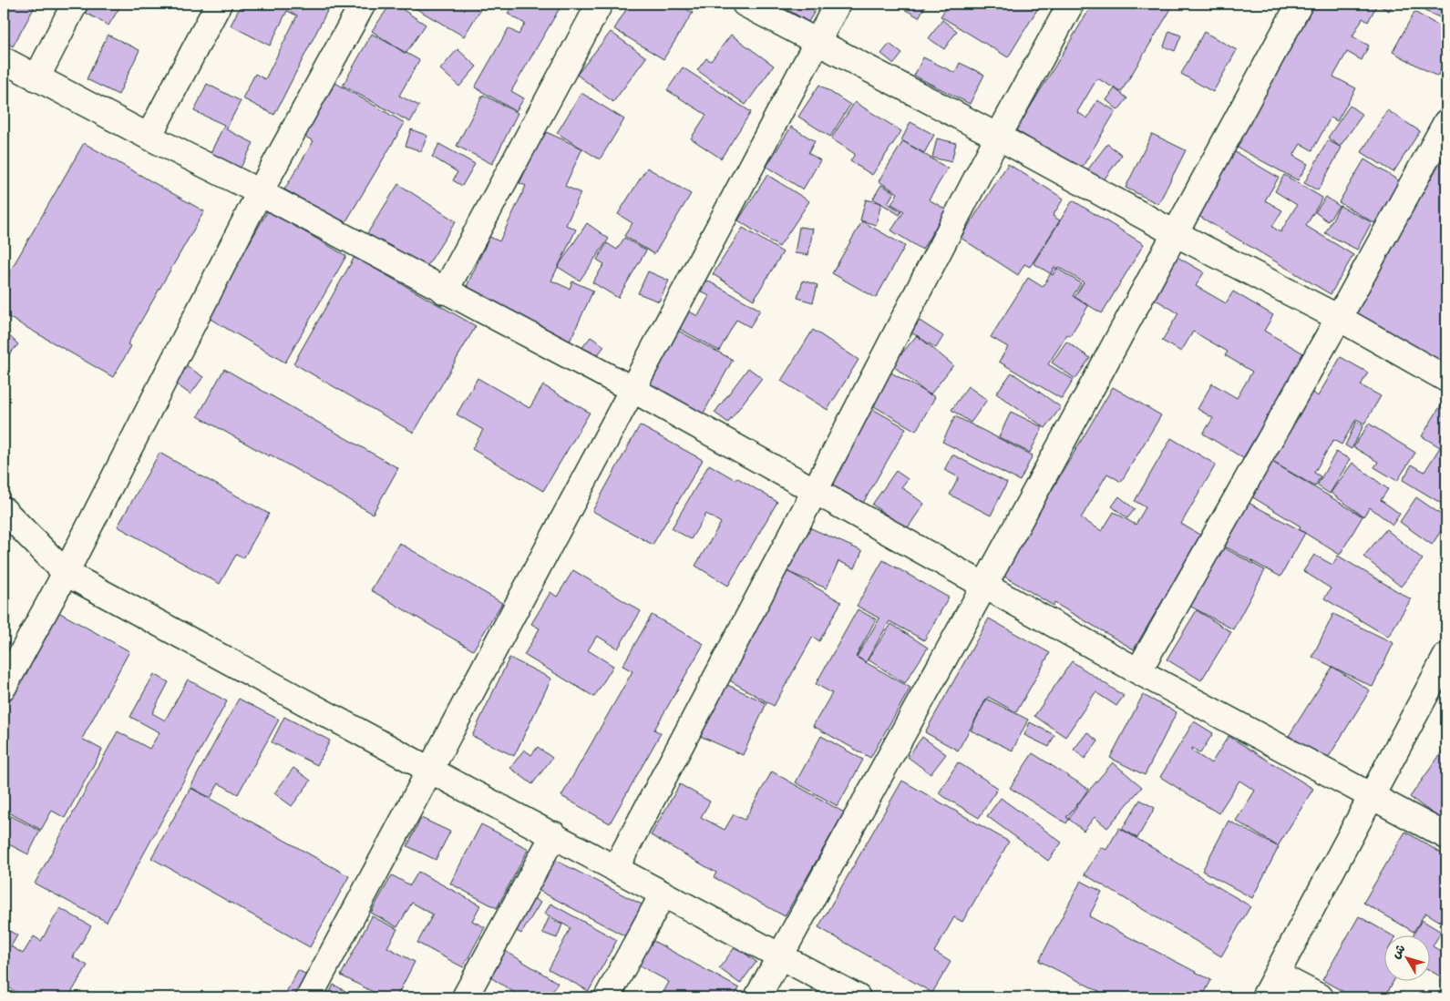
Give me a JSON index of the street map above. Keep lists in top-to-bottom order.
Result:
{
  "north": "top left"
}
